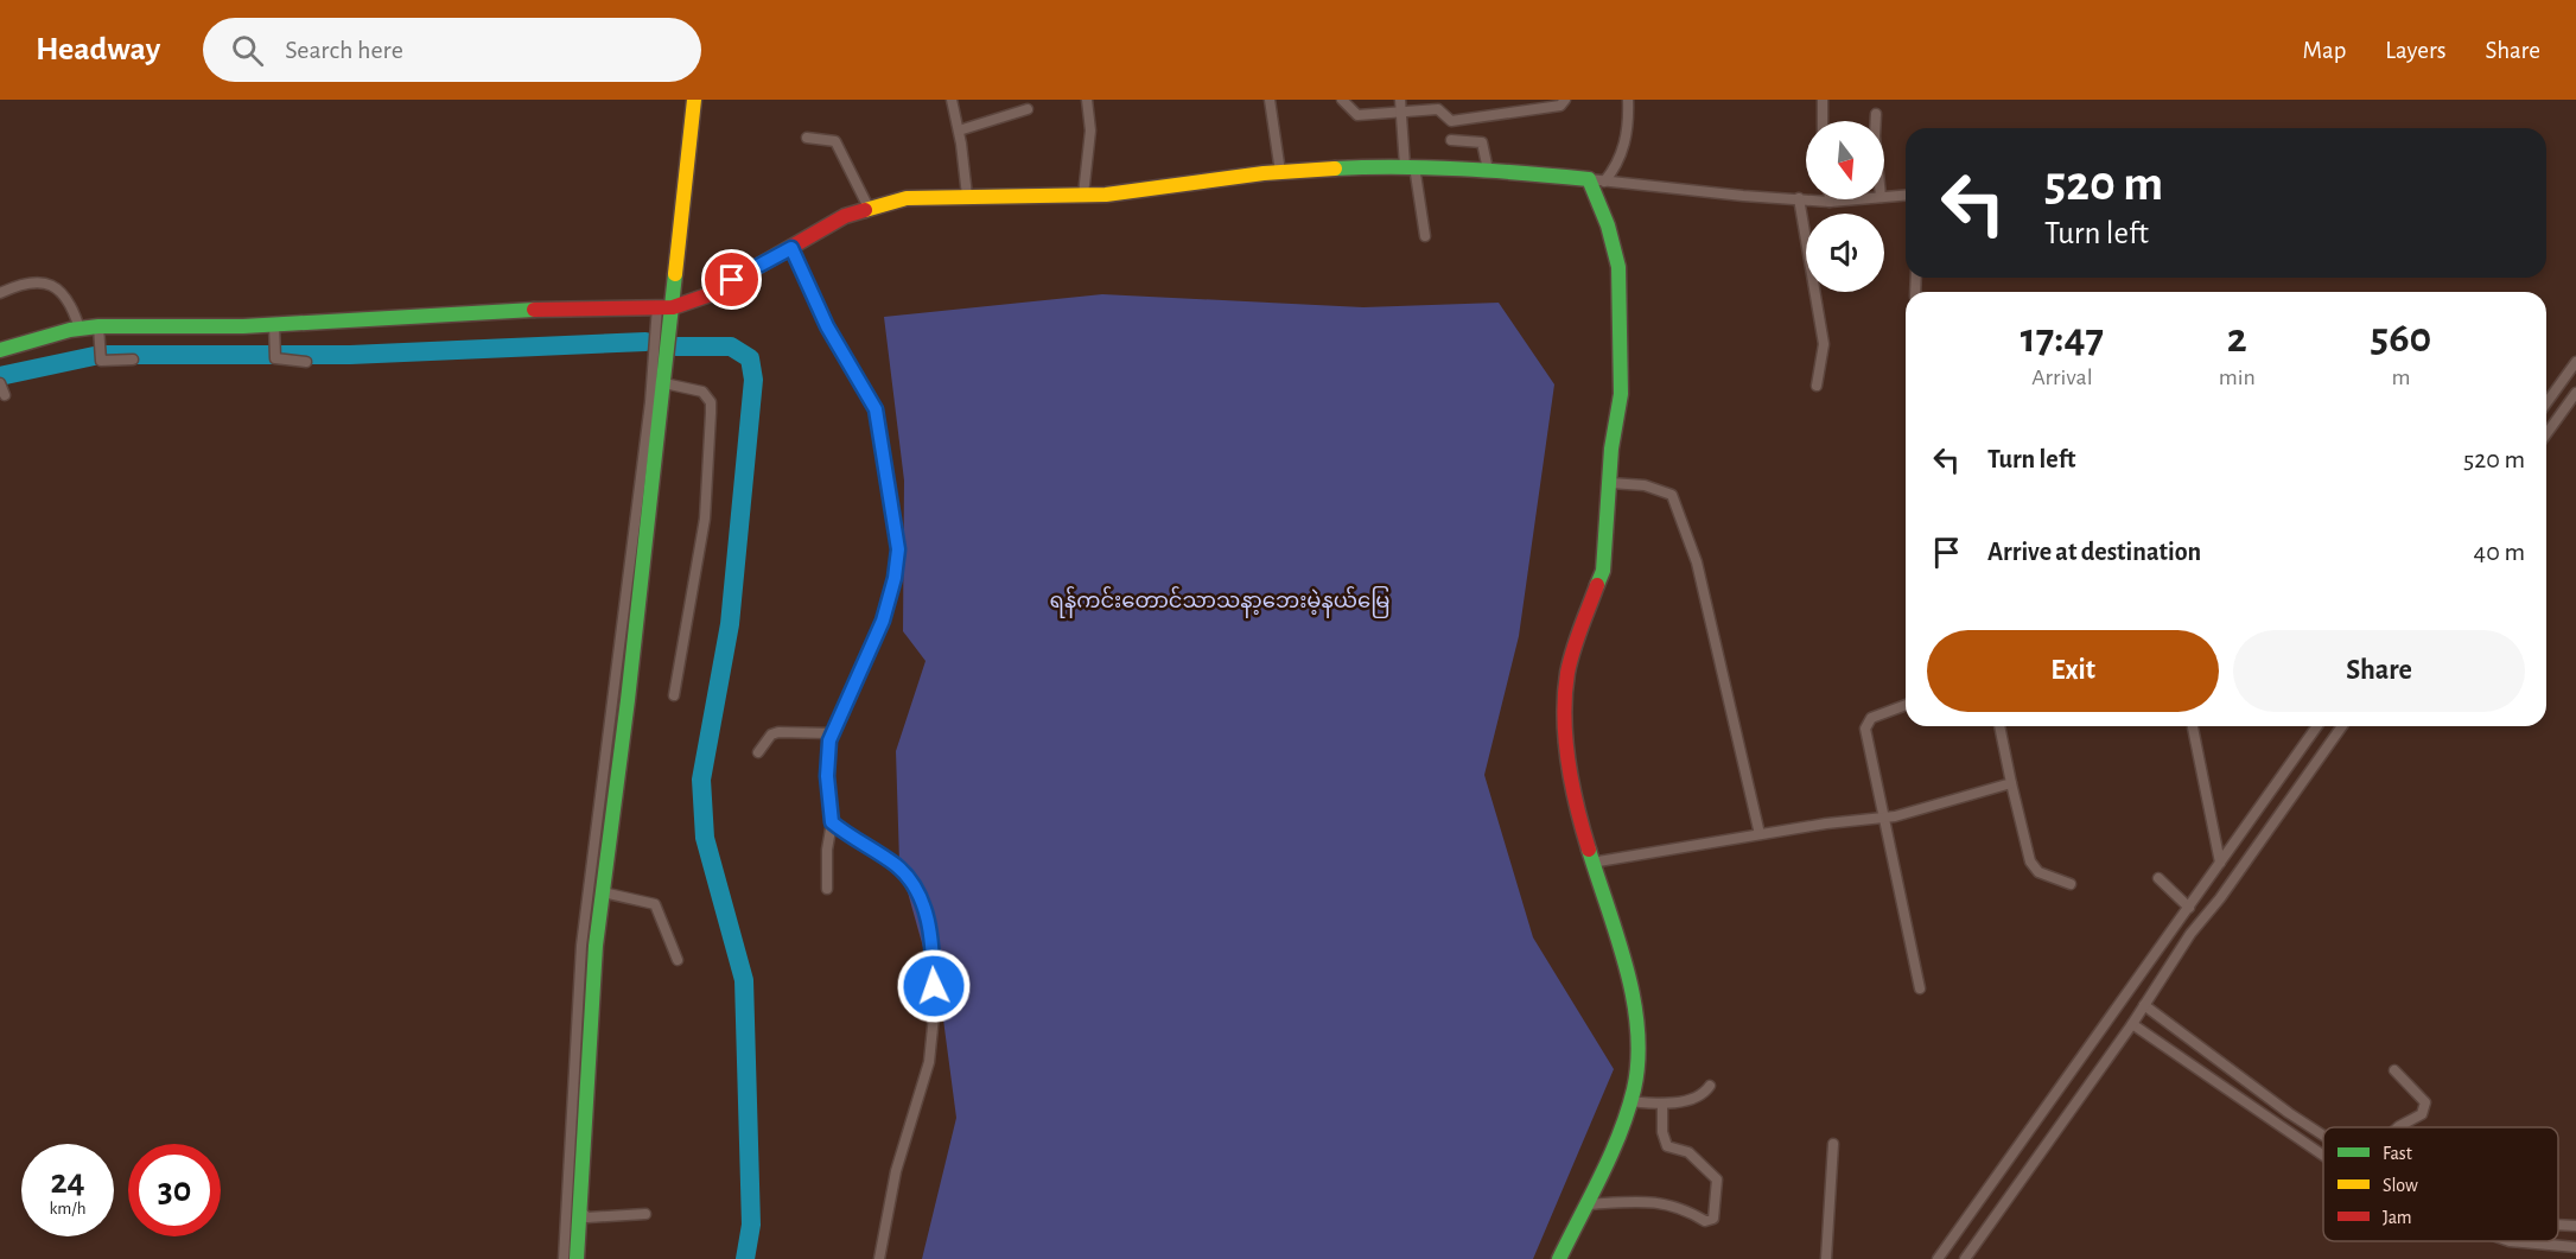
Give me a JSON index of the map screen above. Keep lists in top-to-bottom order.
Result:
{
  "parks": ["ရန်ကင်းတောင်သာသနာ့ဘေးမဲ့နယ်မြေ"],
  "legend": ["Fast", "Slow", "Jam"],
  "north": "bottom",
  "page": {
    "header": "Headway",
    "search": "Search here",
    "nav": ["Map", "Layers", "Share"],
    "turn": ["520 m", "Turn left"],
    "eta": [
      "17:47",
      "Arrival",
      "2",
      "min",
      "560",
      "m"
    ],
    "list": [
      {
        "name": "Turn left",
        "value": "520 m"
      },
      {
        "name": "Arrive at destination",
        "value": "40 m"
      }
    ],
    "buttons": ["Exit", "Share"],
    "speed": "24 km/h",
    "limit": "30"
  }
}
